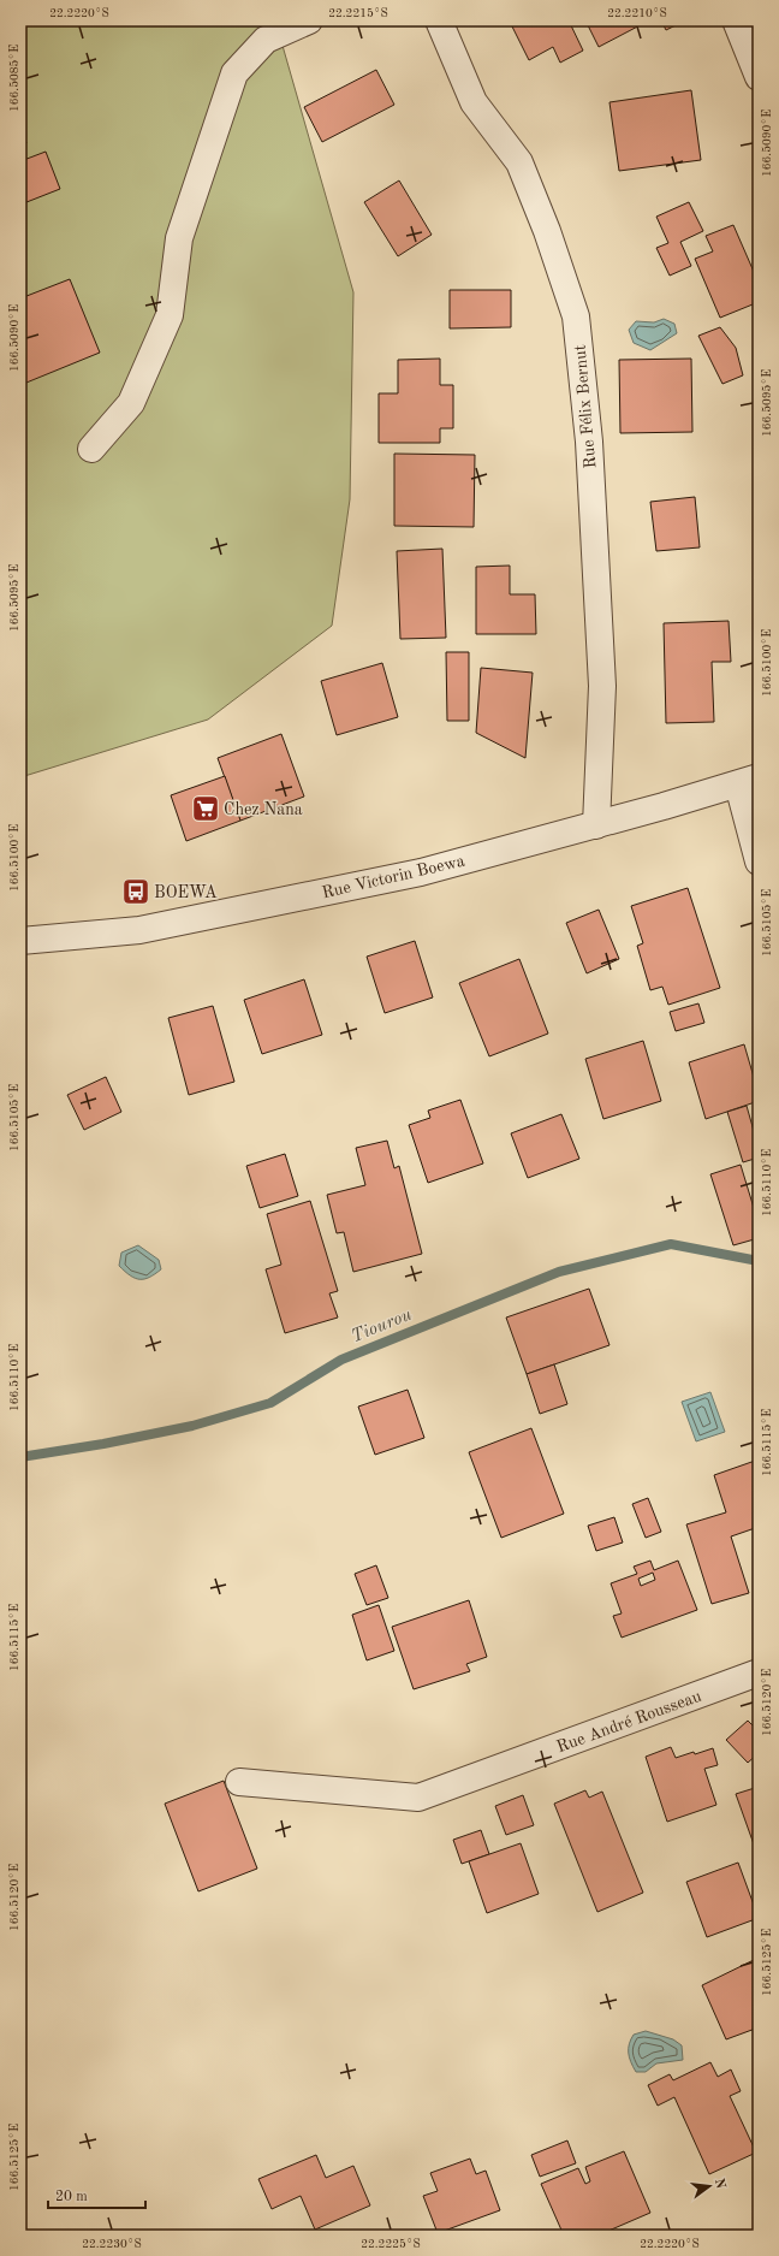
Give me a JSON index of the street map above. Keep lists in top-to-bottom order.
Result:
{
  "streets": {
    "street": ["Rue Félix Bernut", "Rue Victorin Boewa", "Rue André Rousseau"]
  },
  "crossings": [
    ["Rue Félix Bernut", "Rue Victorin Boewa"]
  ],
  "water": ["Tiourou"],
  "places": {
    "supermarket": ["Chez Nana"],
    "bus stop": ["BOEWA"]
  },
  "scale_bar": "20 m",
  "north": "right",
  "coordinates": [
    "22.2220°S",
    "22.2215°S",
    "22.2210°S",
    "166.5085°E",
    "166.5090°E",
    "166.5095°E",
    "166.5100°E",
    "166.5105°E",
    "166.5110°E",
    "166.5115°E",
    "166.5120°E",
    "166.5125°E",
    "22.2230°S",
    "22.2225°S"
  ]
}
